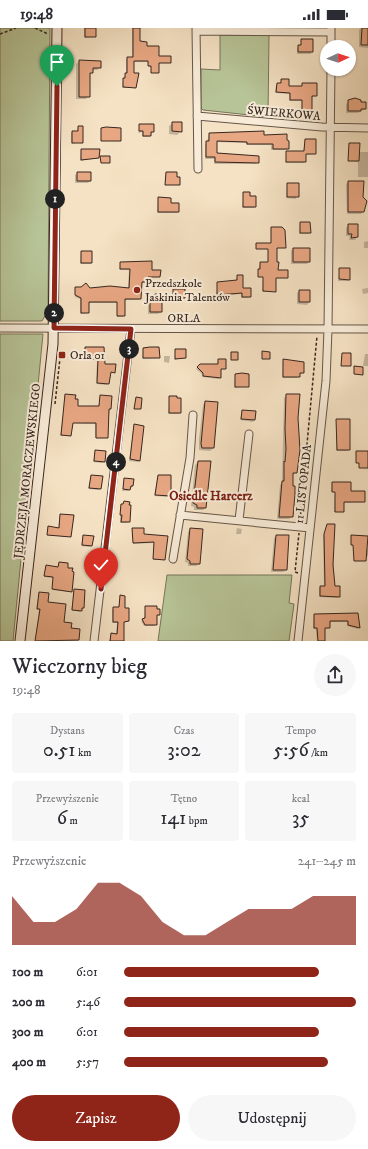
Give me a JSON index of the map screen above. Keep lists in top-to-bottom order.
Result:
{
  "streets": {
    "street": [
      "ŚWIERKOWA",
      "ORLA",
      "JĘDRZEJA MORACZEWSKIEGO",
      "11 LISTOPADA"
    ]
  },
  "crossings": [
    ["ŚWIERKOWA", "11 LISTOPADA"],
    ["ORLA", "JĘDRZEJA MORACZEWSKIEGO"],
    ["ORLA", "11 LISTOPADA"]
  ],
  "districts": ["Osiedle Harcerz"],
  "places": {
    "other": ["Przedszkole Jaskinia Talentów"],
    "transit": ["Orla 01"]
  },
  "north": "right",
  "page": {
    "status": "19:48",
    "pins": [
      "1",
      "2",
      "3",
      "4"
    ],
    "heading": ["Wieczorny bieg", "19:48"],
    "stats": [
      ["Dystans", "0.51 km"],
      ["Czas", "3:02"],
      ["Tempo", "5:56 /km"],
      ["Przewyższenie", "6 m"],
      ["Tętno", "141 bpm"],
      ["kcal", "35"]
    ],
    "chart": ["Przewyższenie", "241–245 m"],
    "list": [
      {
        "name": "100 m",
        "note": "6:01"
      },
      {
        "name": "200 m",
        "note": "5:46"
      },
      {
        "name": "300 m",
        "note": "6:01"
      },
      {
        "name": "400 m",
        "note": "5:57"
      }
    ],
    "buttons": ["Zapisz", "Udostępnij"]
  }
}
